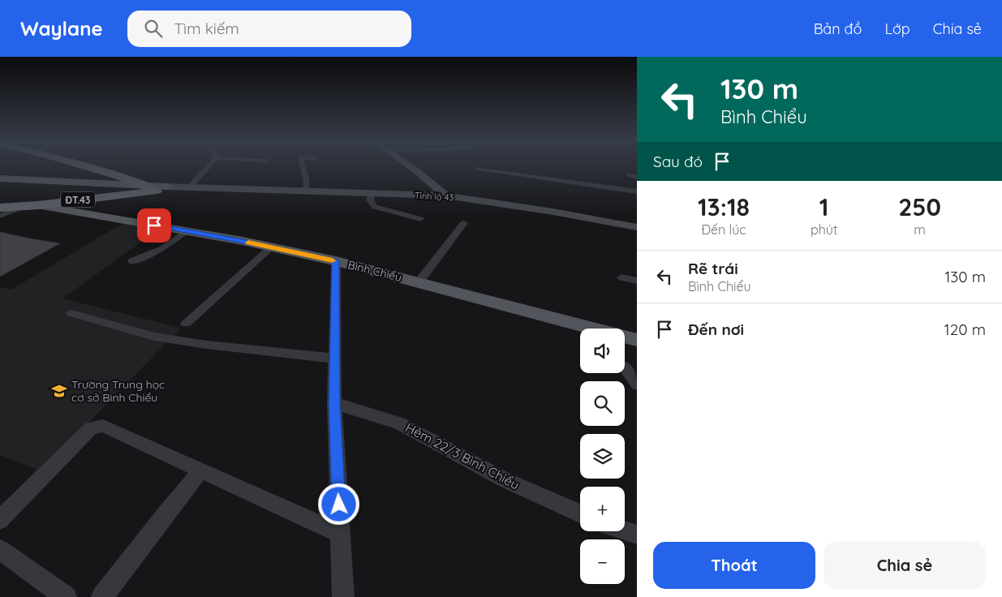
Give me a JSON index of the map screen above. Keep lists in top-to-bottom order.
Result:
{
  "streets": {
    "highway": ["ĐT.43"],
    "main road": ["Tỉnh lộ 43", "Bình Chiểu"],
    "street": ["Hẻm 22/3 Bình Chiểu"]
  },
  "crossings": [
    ["Tỉnh lộ 43", "ĐT.43"],
    ["ĐT.43", "Bình Chiểu"]
  ],
  "places": {
    "school or university": ["Trường Trung học cơ sở Bình Chiểu"]
  },
  "page": {
    "header": "Waylane",
    "search": "Tìm kiếm",
    "nav": ["Bản đồ", "Lớp", "Chia sẻ"],
    "turn": ["130 m", "Bình Chiểu"],
    "then": "Sau đó",
    "eta": [
      "13:18",
      "Đến lúc",
      "1",
      "phút",
      "250",
      "m"
    ],
    "list": [
      {
        "name": "Rẽ trái",
        "note": "Bình Chiểu",
        "value": "130 m"
      },
      {
        "name": "Đến nơi",
        "value": "120 m"
      }
    ],
    "map_buttons": ["+", "−"],
    "buttons": ["Thoát", "Chia sẻ"]
  }
}
